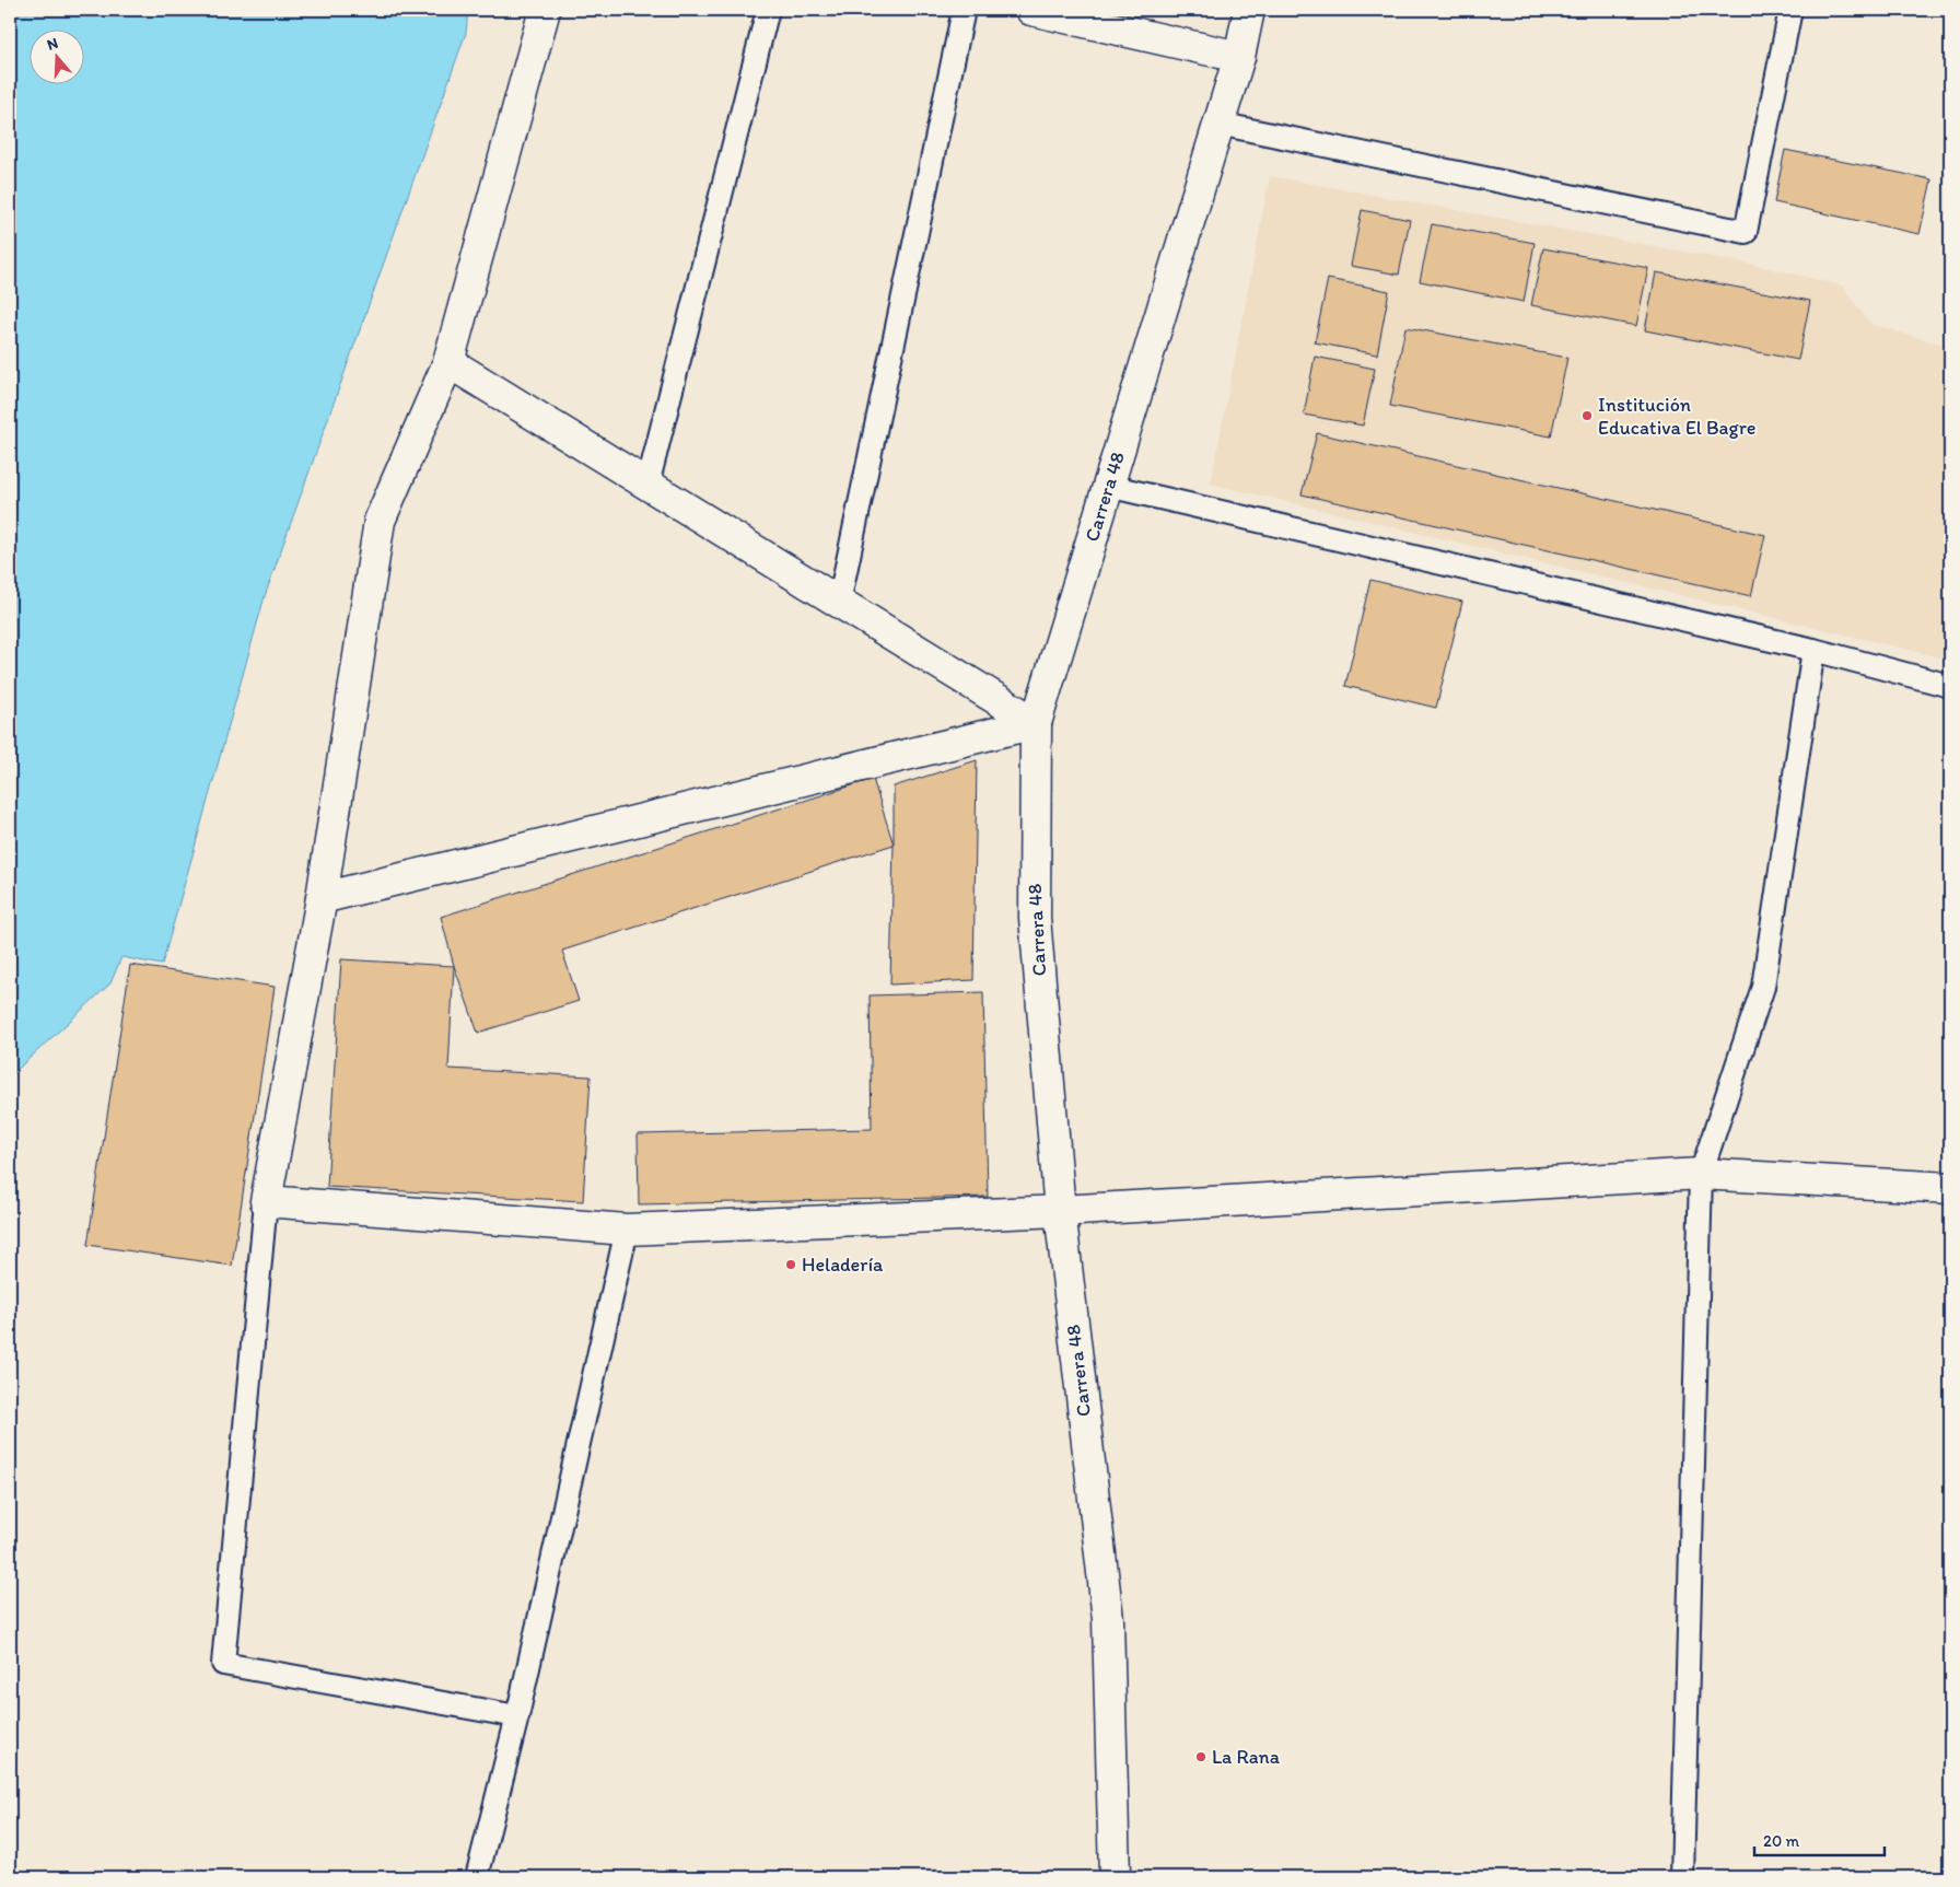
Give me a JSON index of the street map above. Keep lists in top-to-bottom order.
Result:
{
  "streets": {
    "street": ["Carrera 48"]
  },
  "places": ["Institución Educativa El Bagre", "Heladería", "La Rana"],
  "scale_bar": "20 m",
  "north": "top"
}
